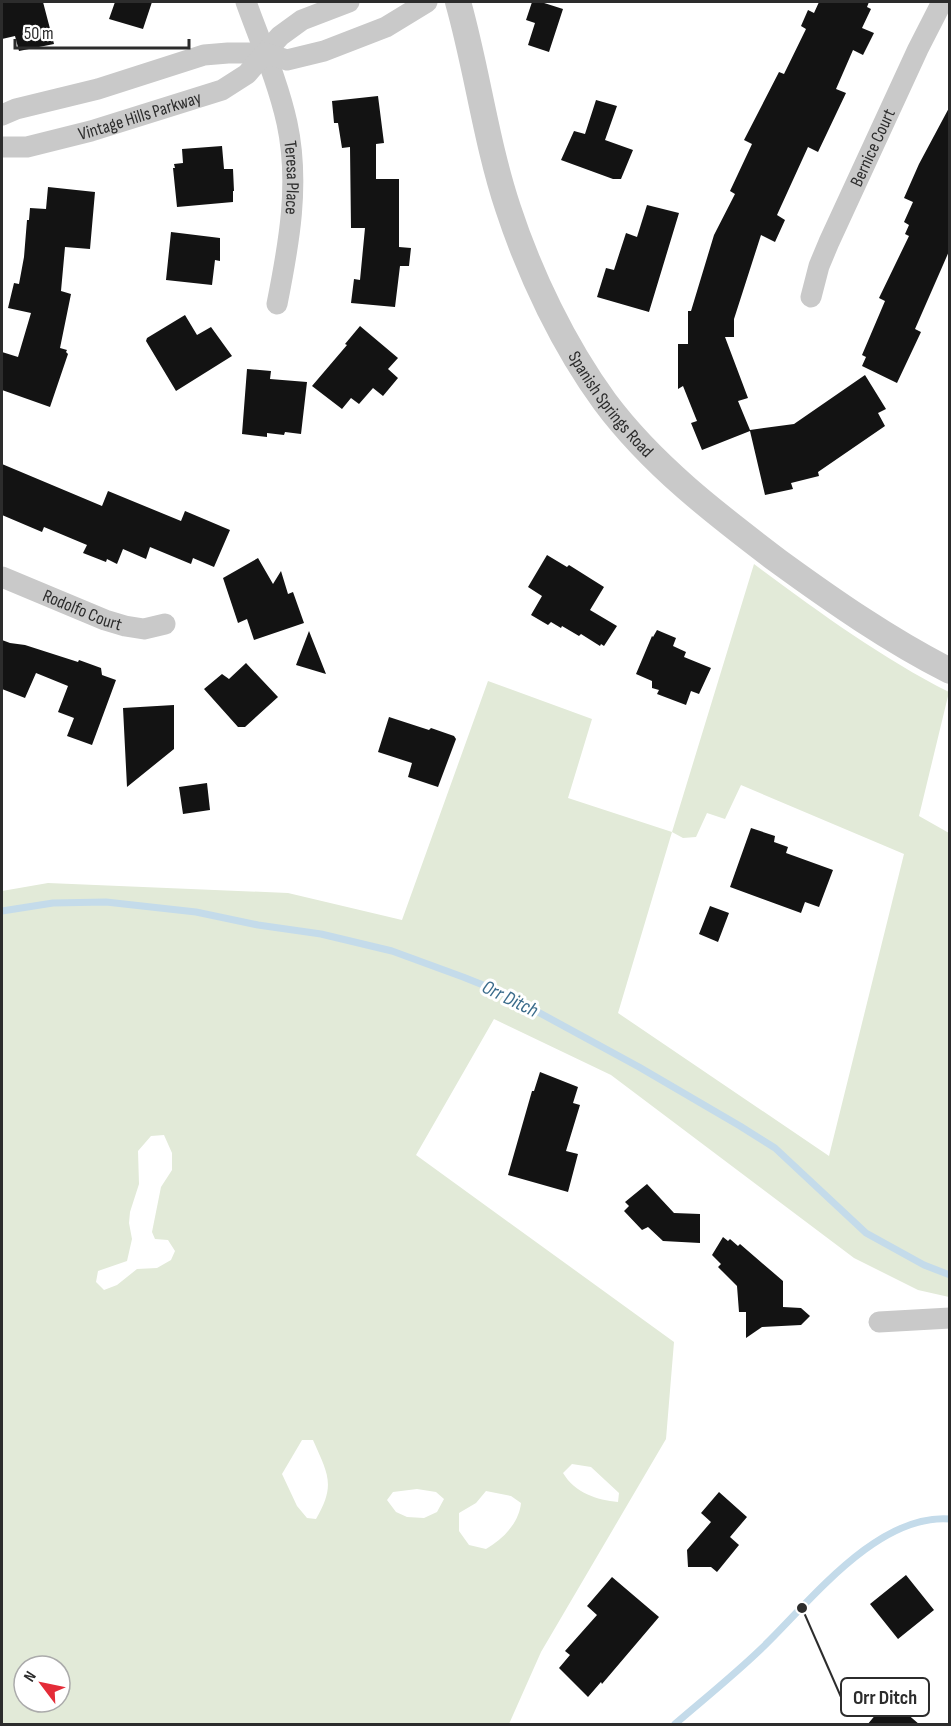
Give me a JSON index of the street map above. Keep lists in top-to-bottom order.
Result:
{
  "streets": {
    "street": [
      "Vintage Hills Parkway",
      "Bernice Court",
      "Teresa Place",
      "Spanish Springs Road",
      "Rodolfo Court"
    ]
  },
  "crossings": [
    ["Vintage Hills Parkway", "Teresa Place"]
  ],
  "water": ["Orr Ditch"],
  "places": ["Orr Ditch"],
  "scale_bar": "50 m",
  "north": "top left"
}
